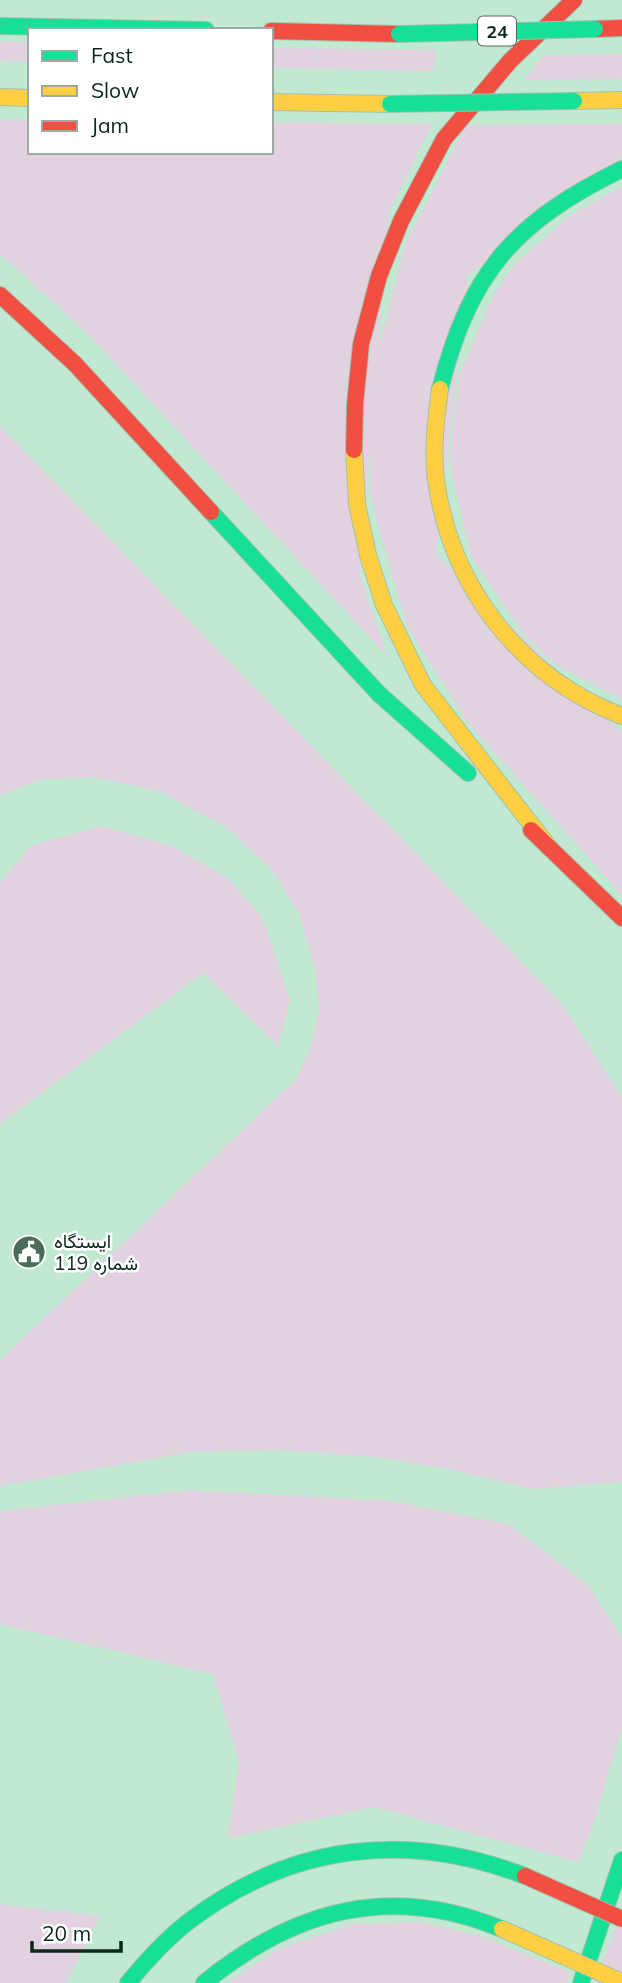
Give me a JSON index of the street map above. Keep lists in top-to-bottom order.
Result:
{
  "streets": {
    "main road": ["24"]
  },
  "places": {
    "public building": ["ایستگاه شماره 119"]
  },
  "legend": ["Fast", "Slow", "Jam"],
  "scale_bar": "20 m"
}
